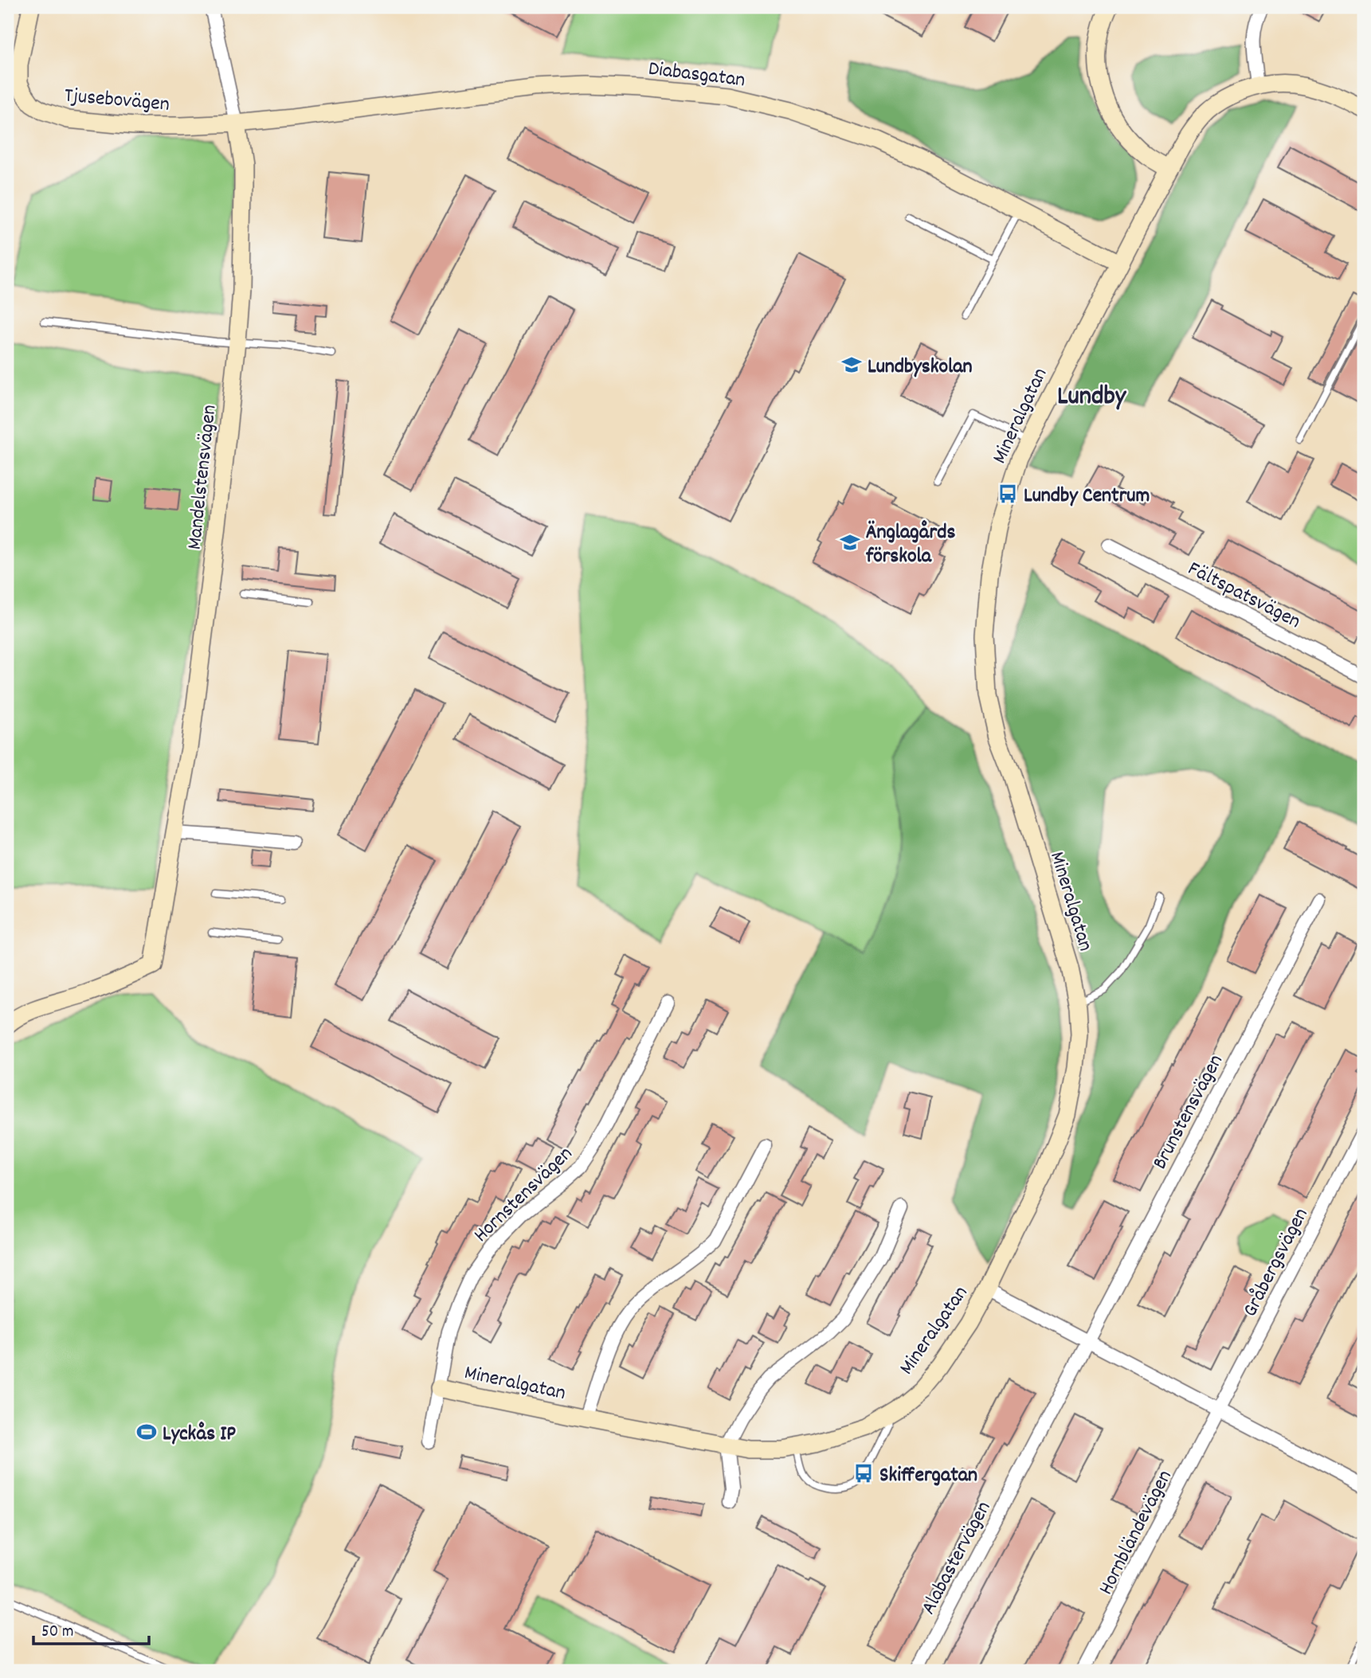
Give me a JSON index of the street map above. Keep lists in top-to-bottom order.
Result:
{
  "streets": {
    "street": [
      "Diabasgatan",
      "Tjusebovägen",
      "Mineralgatan",
      "Mandelstensvägen",
      "Fältspatsvägen",
      "Brunstensvägen",
      "Hornstensvägen",
      "Gråbergsvägen",
      "Hornbländevägen",
      "Alabastervägen"
    ]
  },
  "crossings": [
    ["Diabasgatan", "Tjusebovägen"],
    ["Diabasgatan", "Mineralgatan"],
    ["Diabasgatan", "Mandelstensvägen"],
    ["Tjusebovägen", "Mandelstensvägen"],
    ["Mineralgatan", "Hornstensvägen"],
    ["Brunstensvägen", "Alabastervägen"],
    ["Gråbergsvägen", "Hornbländevägen"]
  ],
  "districts": ["Lundby"],
  "places": {
    "school or university": ["Lundbyskolan", "Änglagårds förskola"],
    "bus stop": ["Lundby Centrum", "Skiffergatan"],
    "sports": ["Lyckås IP"]
  },
  "scale_bar": "50 m"
}
